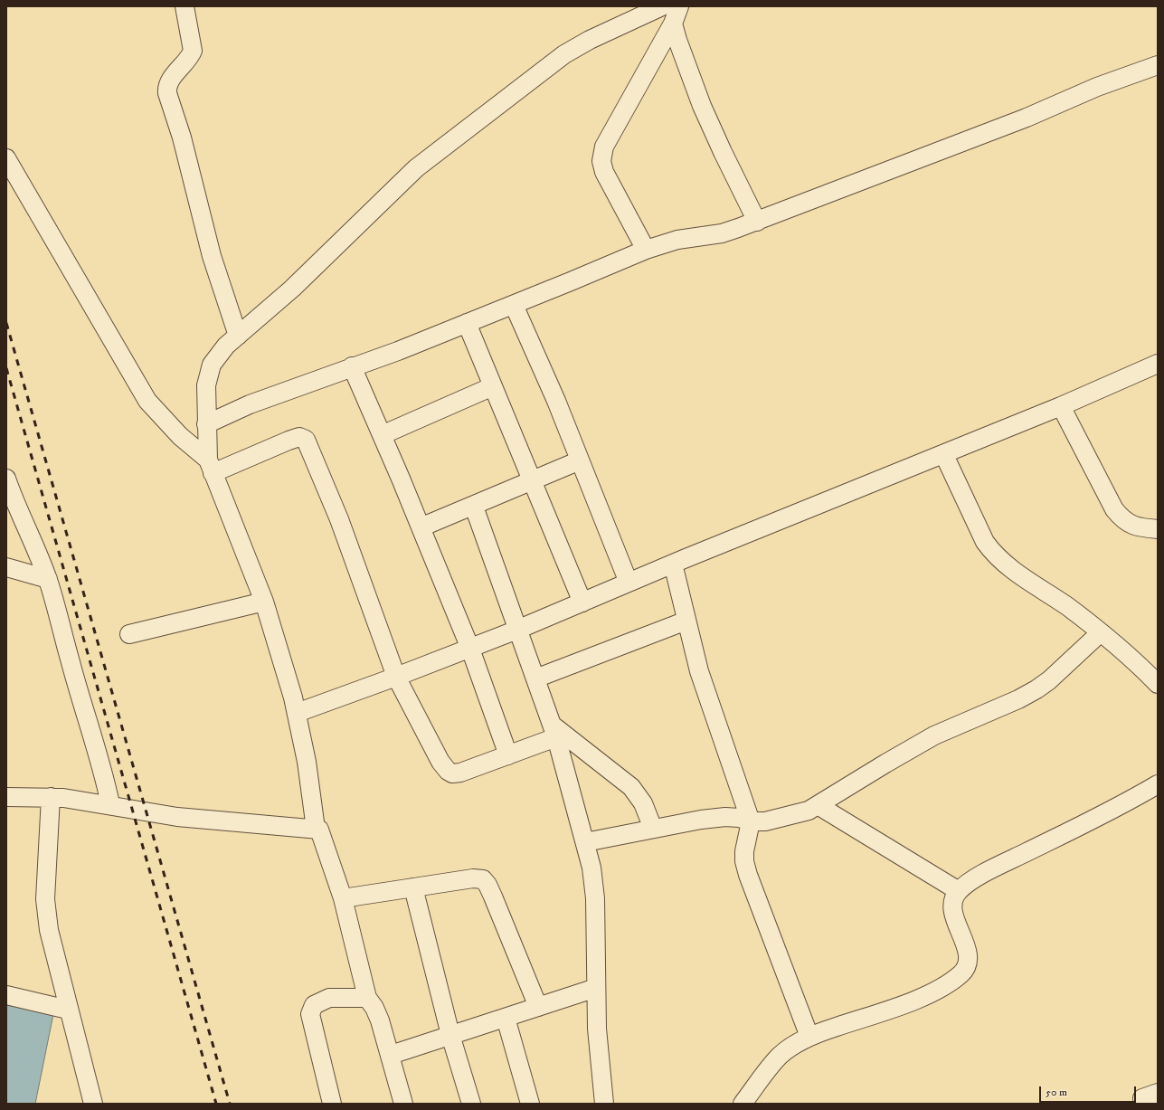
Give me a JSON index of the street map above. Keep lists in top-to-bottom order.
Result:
{
  "scale_bar": "50 m"
}
